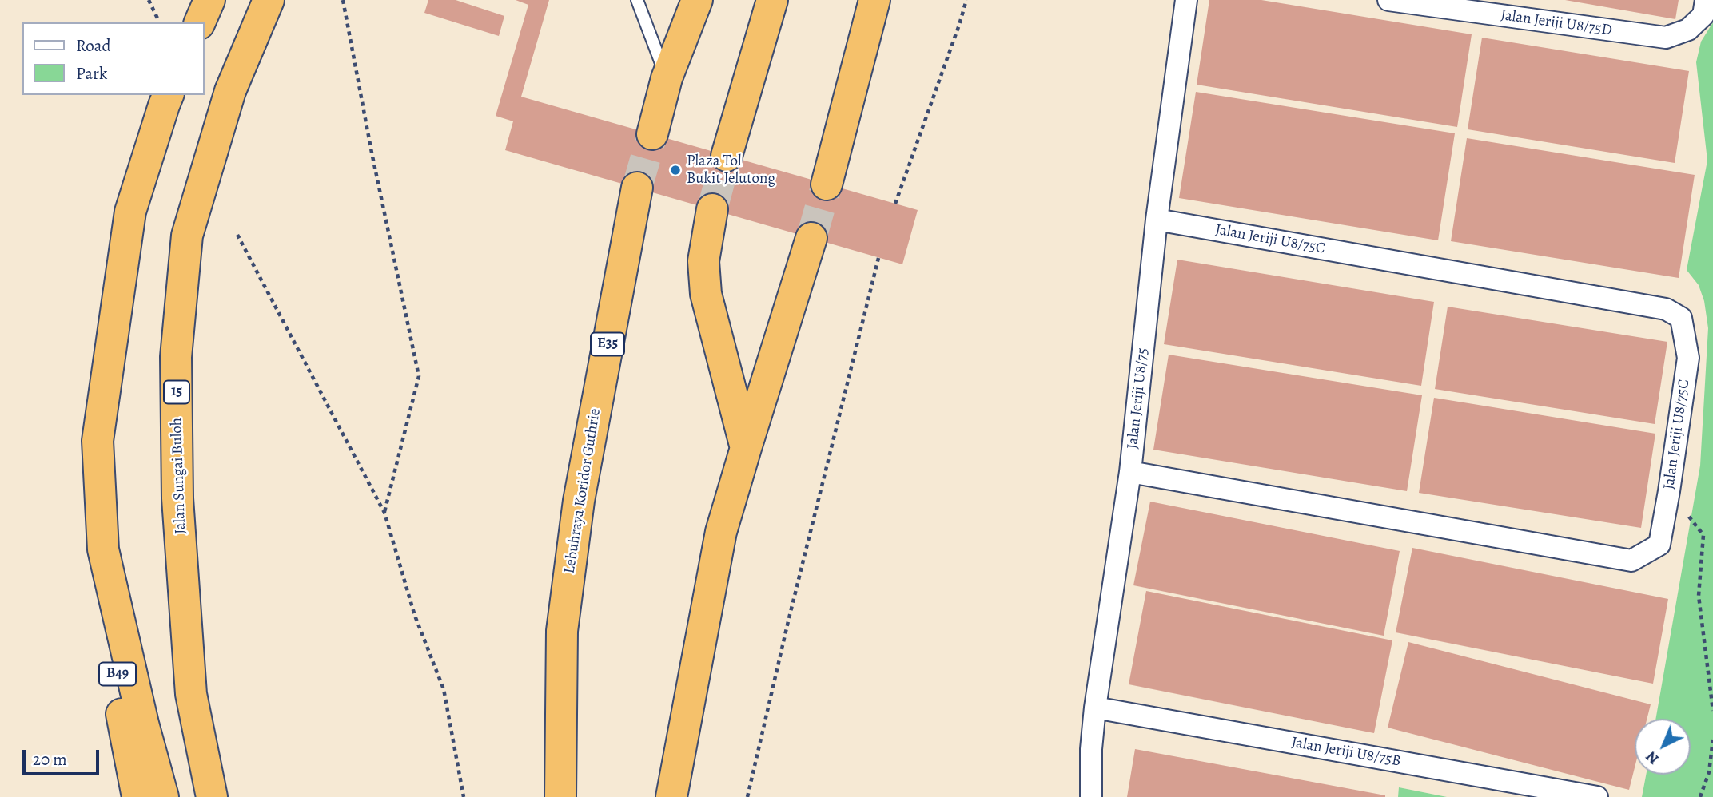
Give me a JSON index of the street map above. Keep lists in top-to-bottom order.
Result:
{
  "streets": {
    "highway": [
      "E35",
      "15",
      "Jalan Sungai Buloh",
      "Lebuhraya Koridor Guthrie",
      "B49"
    ],
    "street": [
      "Jalan Jeriji U8/75D",
      "Jalan Jeriji U8/75C",
      "Jalan Jeriji U8/75",
      "Jalan Jeriji U8/75B"
    ]
  },
  "crossings": [
    ["Jalan Jeriji U8/75C", "Jalan Jeriji U8/75"],
    ["Jalan Jeriji U8/75", "Jalan Jeriji U8/75B"]
  ],
  "places": ["Plaza Tol Bukit Jelutong"],
  "legend": ["Road", "Park"],
  "scale_bar": "20 m",
  "north": "bottom left"
}
